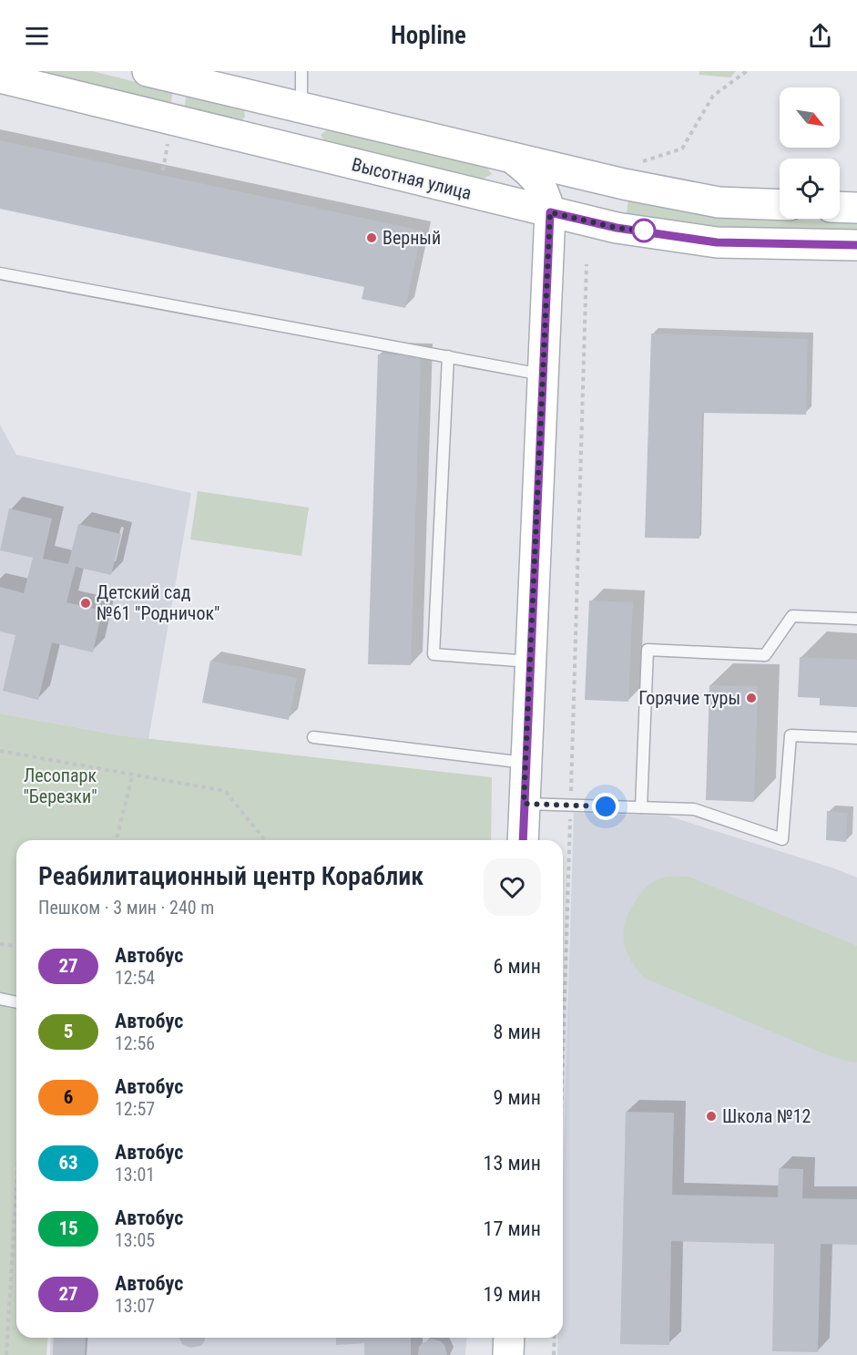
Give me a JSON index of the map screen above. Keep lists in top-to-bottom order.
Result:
{
  "streets": {
    "street": ["Высотная улица"]
  },
  "parks": ["Лесопарк \"Березки\""],
  "places": [
    "Верный",
    "Детский сад №61 \"Родничок\"",
    "Горячие туры",
    "Школа №12"
  ],
  "lines": ["bus line 27"],
  "north": "bottom right",
  "page": {
    "header": "Hopline",
    "heading": ["Реабилитационный центр Кораблик", "Пешком · 3 мин · 240 m"],
    "list": [
      {
        "mark": "27",
        "name": "Автобус",
        "note": "12:54",
        "value": "6 мин"
      },
      {
        "mark": "5",
        "name": "Автобус",
        "note": "12:56",
        "value": "8 мин"
      },
      {
        "mark": "6",
        "name": "Автобус",
        "note": "12:57",
        "value": "9 мин"
      },
      {
        "mark": "63",
        "name": "Автобус",
        "note": "13:01",
        "value": "13 мин"
      },
      {
        "mark": "15",
        "name": "Автобус",
        "note": "13:05",
        "value": "17 мин"
      },
      {
        "mark": "27",
        "name": "Автобус",
        "note": "13:07",
        "value": "19 мин"
      }
    ]
  }
}
